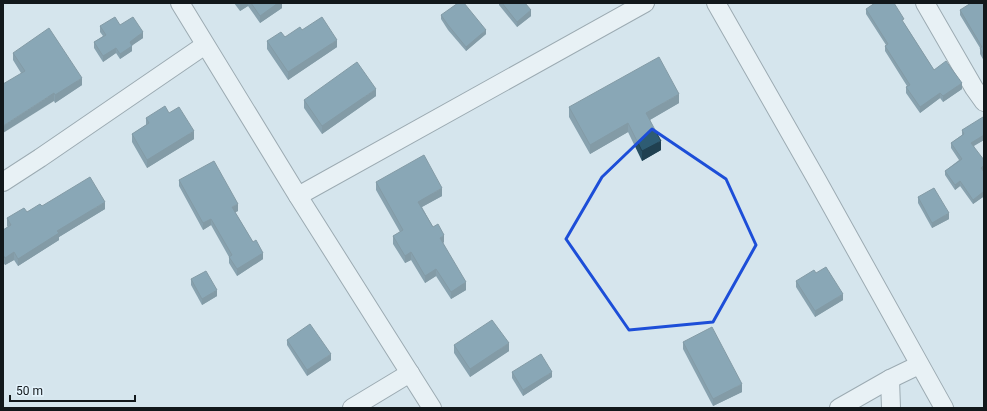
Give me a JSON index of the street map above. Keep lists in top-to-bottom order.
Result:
{
  "scale_bar": "50 m"
}
